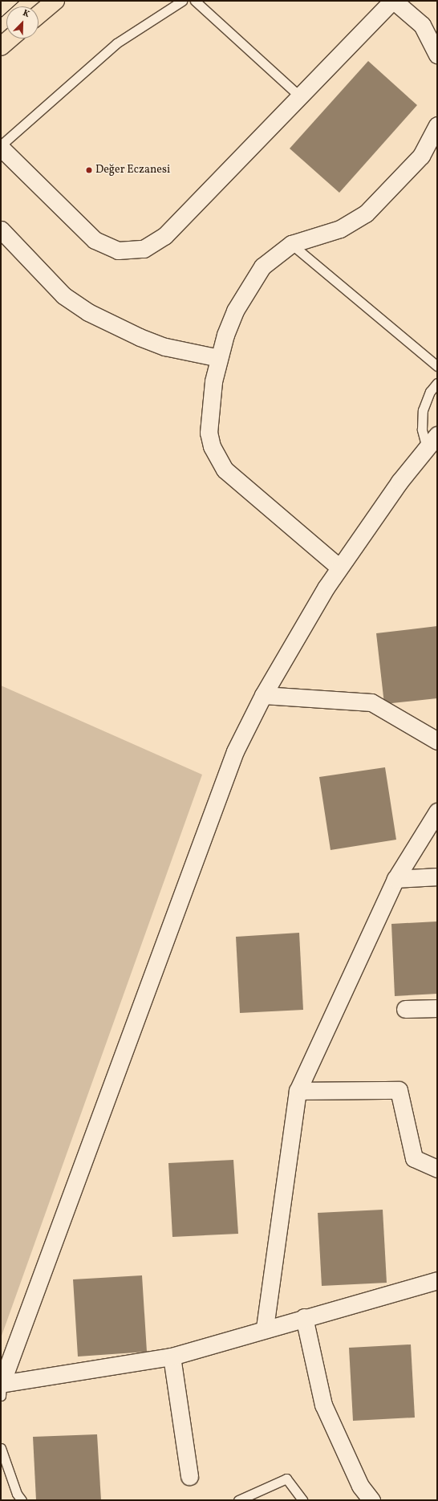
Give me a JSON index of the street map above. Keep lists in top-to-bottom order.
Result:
{
  "places": ["Değer Eczanesi"],
  "north": "top right"
}
